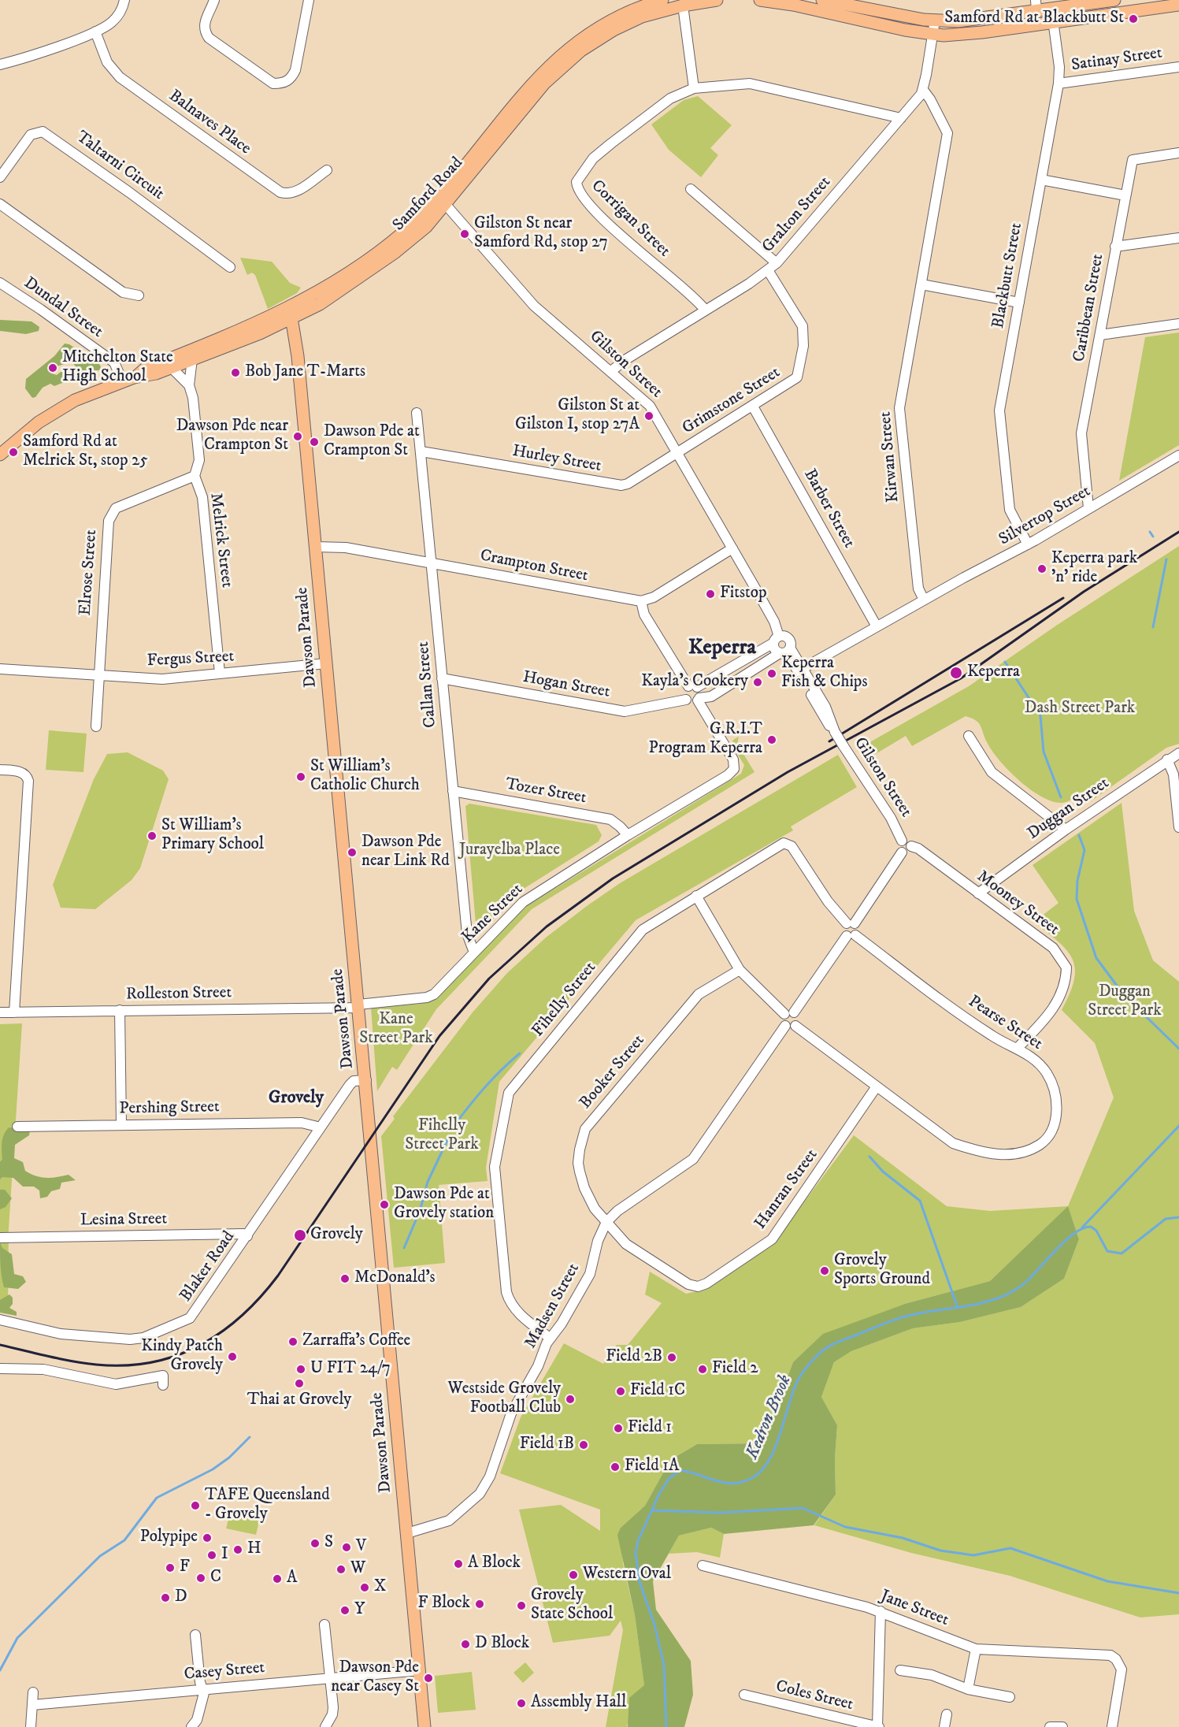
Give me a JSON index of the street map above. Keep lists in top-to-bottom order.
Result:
{
  "streets": {
    "main road": ["Samford Road", "Dawson Parade"],
    "street": [
      "Satinay Street",
      "Balnaves Place",
      "Taltarni Circuit",
      "Gralton Street",
      "Corrigan Street",
      "Blackbutt Street",
      "Dundal Street",
      "Caribbean Street",
      "Gilston Street",
      "Grimstone Street",
      "Kirwan Street",
      "Hurley Street",
      "Barber Street",
      "Silvertop Street",
      "Melrick Street",
      "Crampton Street",
      "Elrose Street",
      "Fergus Street",
      "Callan Street",
      "Hogan Street",
      "Tozer Street",
      "Duggan Street",
      "Mooney Street",
      "Kane Street",
      "Rolleston Street",
      "Fihelly Street",
      "Pearse Street",
      "Booker Street",
      "Pershing Street",
      "Hanran Street",
      "Lesina Street",
      "Blaker Road",
      "Madsen Street",
      "Jane Street",
      "Casey Street",
      "Coles Street"
    ]
  },
  "crossings": [
    ["Satinay Street", "Blackbutt Street"],
    ["Samford Road", "Dundal Street"],
    ["Samford Road", "Gilston Street"],
    ["Samford Road", "Melrick Street"],
    ["Samford Road", "Dawson Parade"],
    ["Gralton Street", "Corrigan Street"],
    ["Gralton Street", "Gilston Street"],
    ["Gralton Street", "Grimstone Street"],
    ["Gralton Street", "Kirwan Street"],
    ["Blackbutt Street", "Silvertop Street"],
    ["Caribbean Street", "Silvertop Street"],
    ["Gilston Street", "Grimstone Street"],
    ["Gilston Street", "Hurley Street"],
    ["Gilston Street", "Mooney Street"],
    ["Grimstone Street", "Hurley Street"],
    ["Grimstone Street", "Barber Street"],
    ["Kirwan Street", "Silvertop Street"],
    ["Hurley Street", "Callan Street"],
    ["Melrick Street", "Elrose Street"],
    ["Melrick Street", "Fergus Street"],
    ["Crampton Street", "Dawson Parade"],
    ["Crampton Street", "Callan Street"],
    ["Elrose Street", "Fergus Street"],
    ["Dawson Parade", "Fergus Street"],
    ["Dawson Parade", "Kane Street"],
    ["Dawson Parade", "Rolleston Street"],
    ["Dawson Parade", "Blaker Road"],
    ["Dawson Parade", "Madsen Street"],
    ["Dawson Parade", "Casey Street"],
    ["Callan Street", "Hogan Street"],
    ["Callan Street", "Tozer Street"],
    ["Callan Street", "Kane Street"],
    ["Hogan Street", "Kane Street"],
    ["Tozer Street", "Kane Street"],
    ["Duggan Street", "Mooney Street"],
    ["Mooney Street", "Pearse Street"],
    ["Kane Street", "Rolleston Street"],
    ["Fihelly Street", "Madsen Street"],
    ["Pearse Street", "Hanran Street"],
    ["Pearse Street", "Madsen Street"],
    ["Booker Street", "Hanran Street"],
    ["Booker Street", "Madsen Street"],
    ["Pershing Street", "Blaker Road"],
    ["Hanran Street", "Madsen Street"],
    ["Lesina Street", "Blaker Road"]
  ],
  "districts": ["Keperra", "Grovely"],
  "water": ["Kedron Brook"],
  "parks": [
    "Dash Street Park",
    "Jurayelba Place",
    "Duggan Street Park",
    "Kane Street Park",
    "Fihelly Street Park"
  ],
  "places": [
    "Samford Rd at Blackbutt St",
    "Gilston St near Samford Rd, stop 27",
    "Mitchelton State High School",
    "Bob Jane T-Marts",
    "Gilston St at Gilston I, stop 27A",
    "Dawson Pde near Crampton St",
    "Dawson Pde at Crampton St",
    "Samford Rd at Melrick St, stop 25",
    "Keperra park 'n' ride",
    "Fitstop",
    "Keperra",
    "Keperra Fish & Chips",
    "Kayla's Cookery",
    "G.R.I.T Program Keperra",
    "St William's Catholic Church",
    "St William's Primary School",
    "Dawson Pde near Link Rd",
    "Dawson Pde at Grovely station",
    "Grovely",
    "Grovely Sports Ground",
    "McDonald's",
    "Zarraffa's Coffee",
    "Kindy Patch Grovely",
    "Field 2B",
    "U FIT 24/7",
    "Field 2",
    "Thai at Grovely",
    "Field 1C",
    "Westside Grovely Football Club",
    "Field 1",
    "Field 1B",
    "Field 1A",
    "TAFE Queensland - Grovely",
    "Polypipe",
    "S",
    "V",
    "H",
    "I",
    "A Block",
    "F",
    "W",
    "Western Oval",
    "C",
    "A",
    "X",
    "D",
    "F Block",
    "Grovely State School",
    "Y",
    "D Block",
    "Dawson Pde near Casey St",
    "Assembly Hall"
  ]
}
